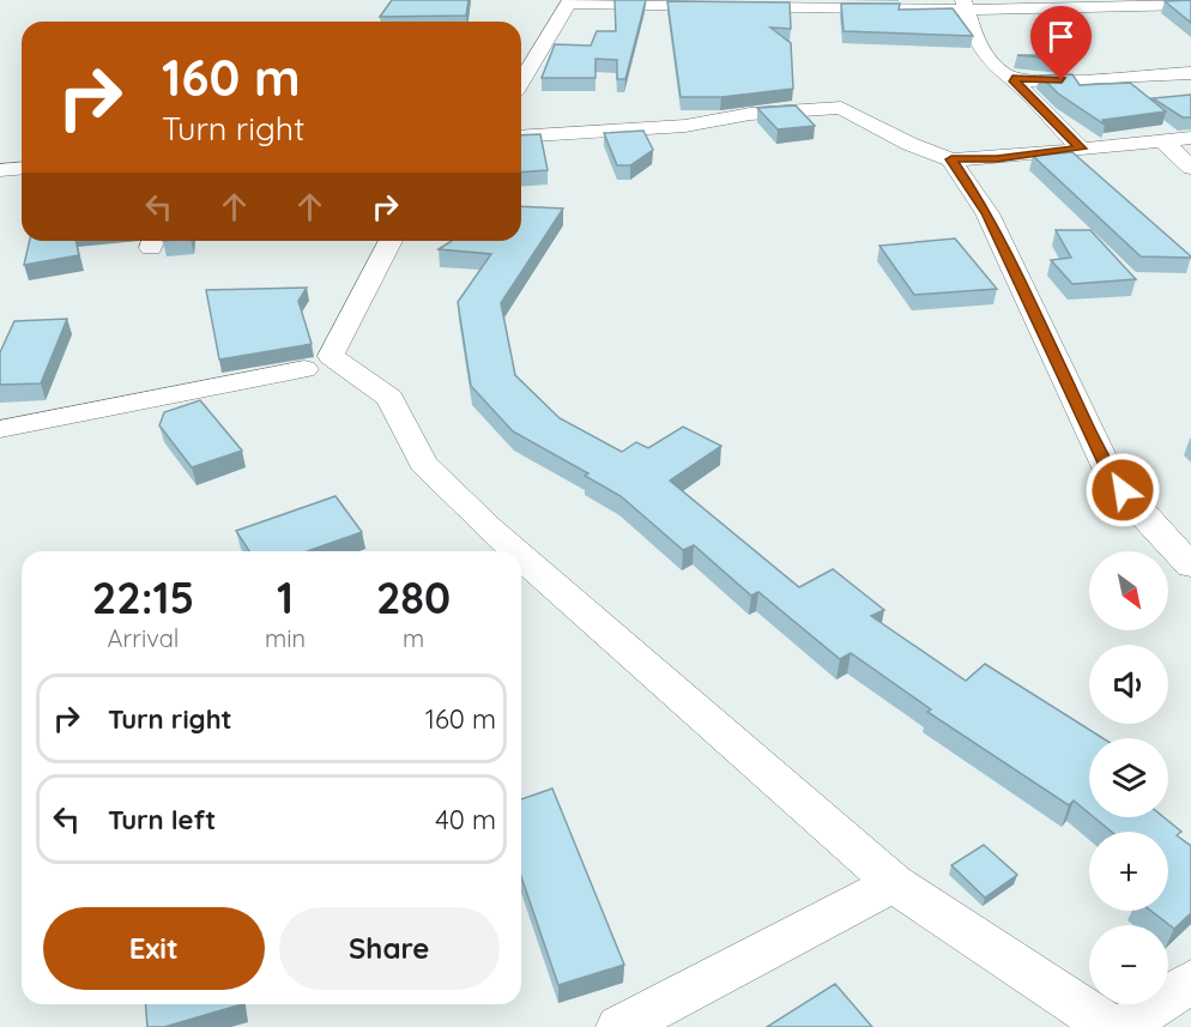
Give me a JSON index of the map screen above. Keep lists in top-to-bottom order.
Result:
{
  "north": "bottom right",
  "page": {
    "turn": ["160 m", "Turn right"],
    "map_buttons": ["+", "−"],
    "eta": [
      "22:15",
      "Arrival",
      "1",
      "min",
      "280",
      "m"
    ],
    "list": [
      {
        "name": "Turn right",
        "value": "160 m"
      },
      {
        "name": "Turn left",
        "value": "40 m"
      }
    ],
    "buttons": ["Exit", "Share"]
  }
}
